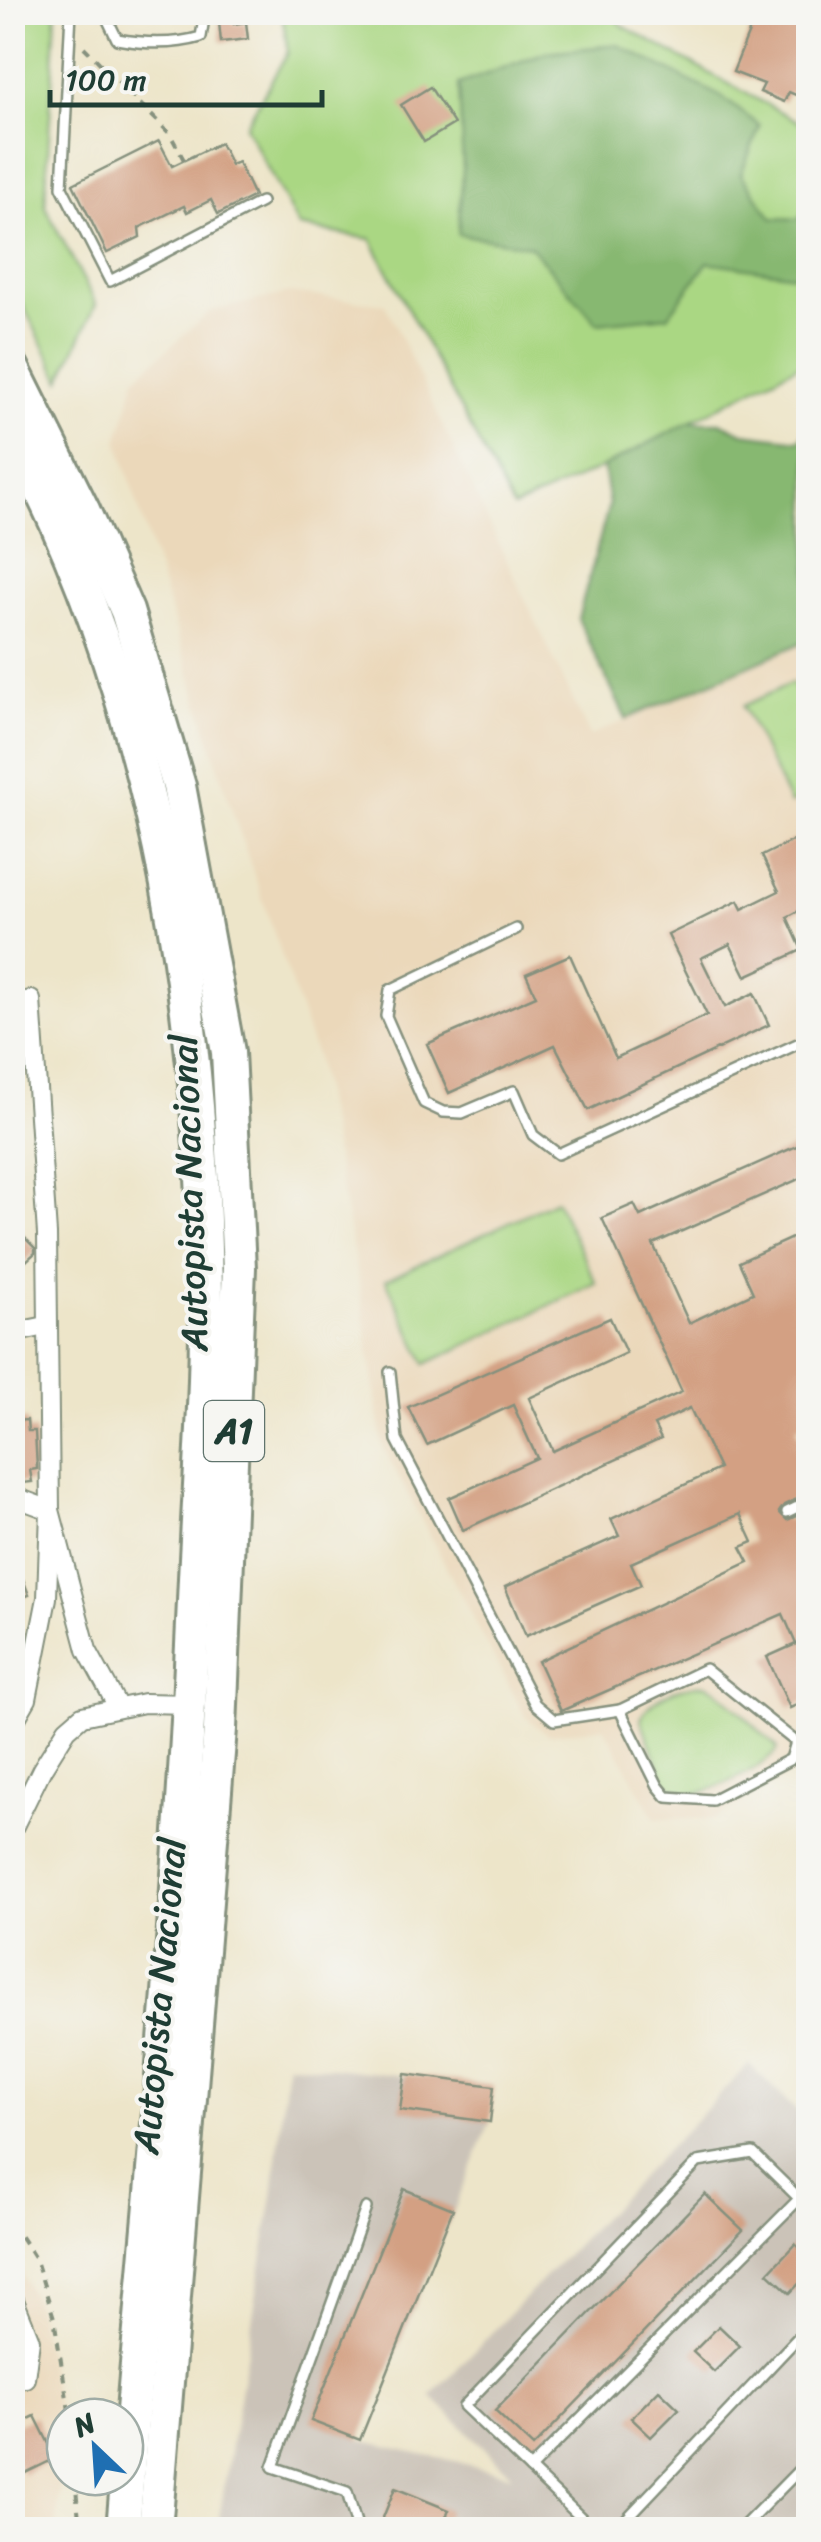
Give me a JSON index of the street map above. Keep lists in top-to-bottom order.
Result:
{
  "streets": {
    "highway": ["Autopista Nacional", "A1"]
  },
  "scale_bar": "100 m",
  "north": "top left"
}
